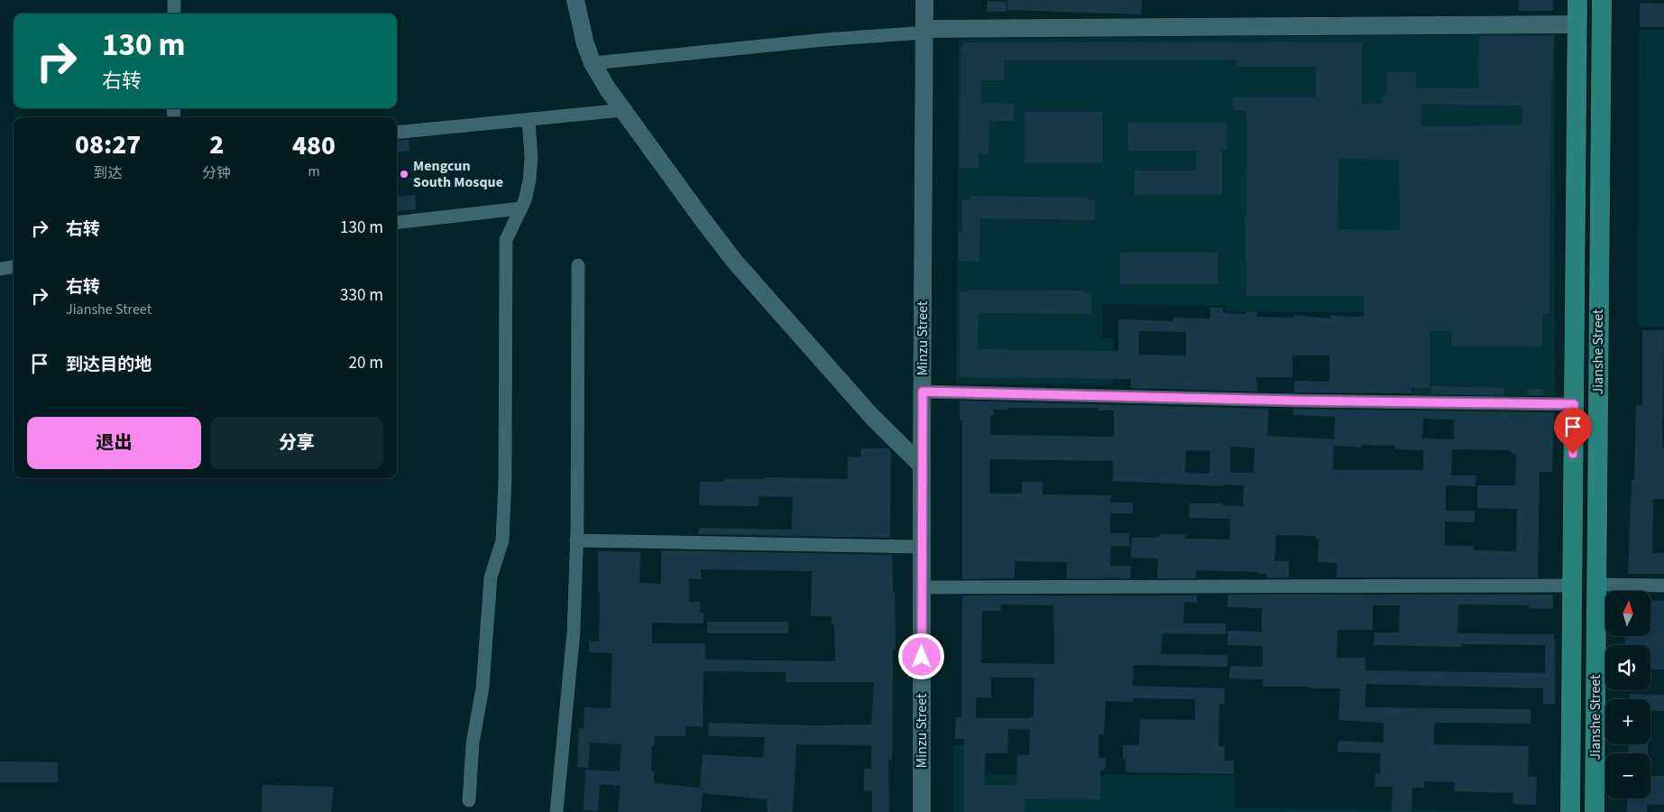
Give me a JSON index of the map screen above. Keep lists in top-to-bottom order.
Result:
{
  "streets": {
    "main road": ["Jianshe Street"],
    "street": ["Minzu Street"]
  },
  "places": ["Mengcun South Mosque"],
  "north": "top",
  "page": {
    "turn": ["130 m", "右转"],
    "eta": [
      "08:27",
      "到达",
      "2",
      "分钟",
      "480",
      "m"
    ],
    "list": [
      {
        "name": "右转",
        "value": "130 m"
      },
      {
        "name": "右转",
        "note": "Jianshe Street",
        "value": "330 m"
      },
      {
        "name": "到达目的地",
        "value": "20 m"
      }
    ],
    "buttons": ["退出", "分享"],
    "map_buttons": ["+", "−"]
  }
}
